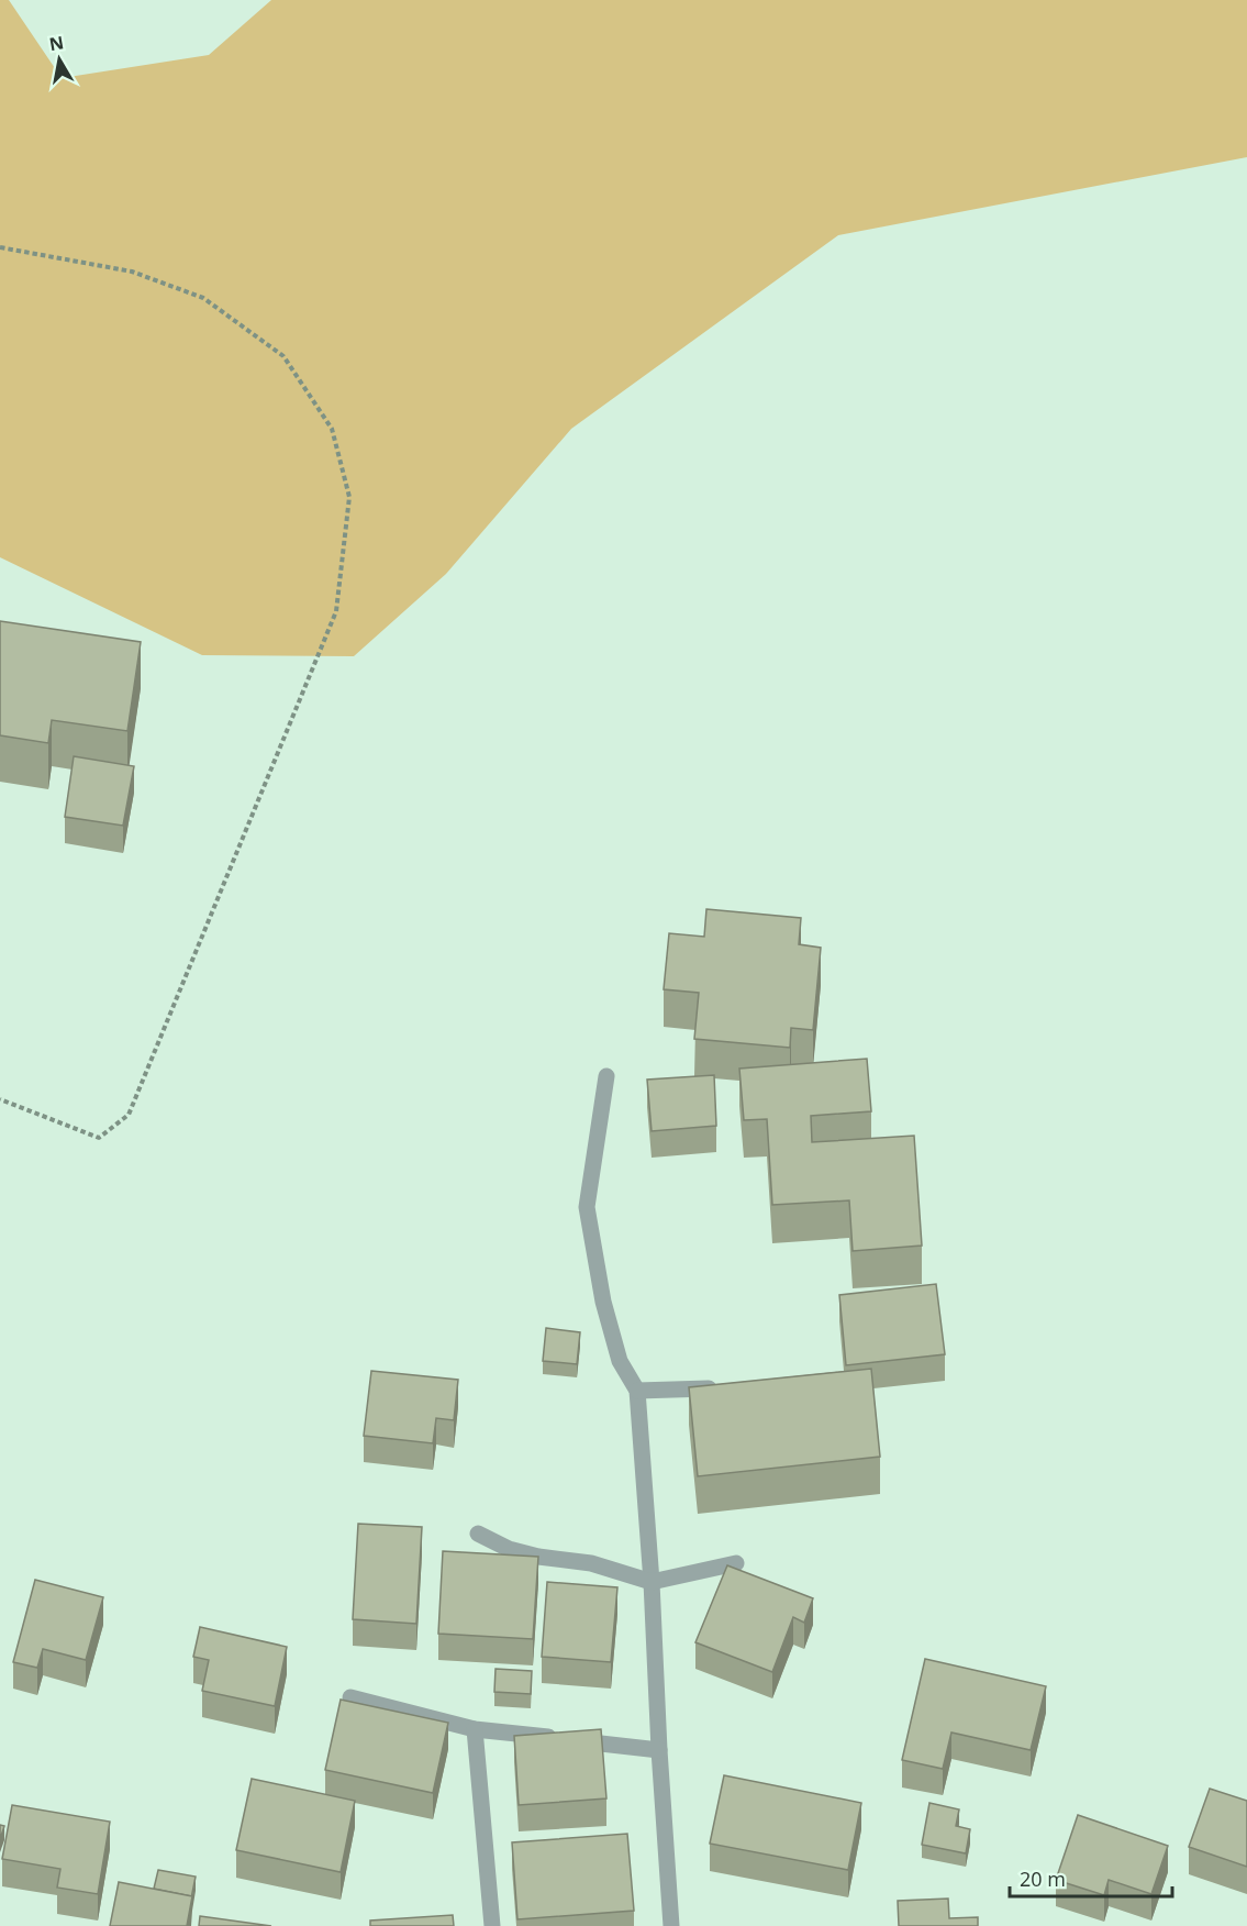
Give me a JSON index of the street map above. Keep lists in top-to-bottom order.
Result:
{
  "scale_bar": "20 m",
  "north": "top"
}
